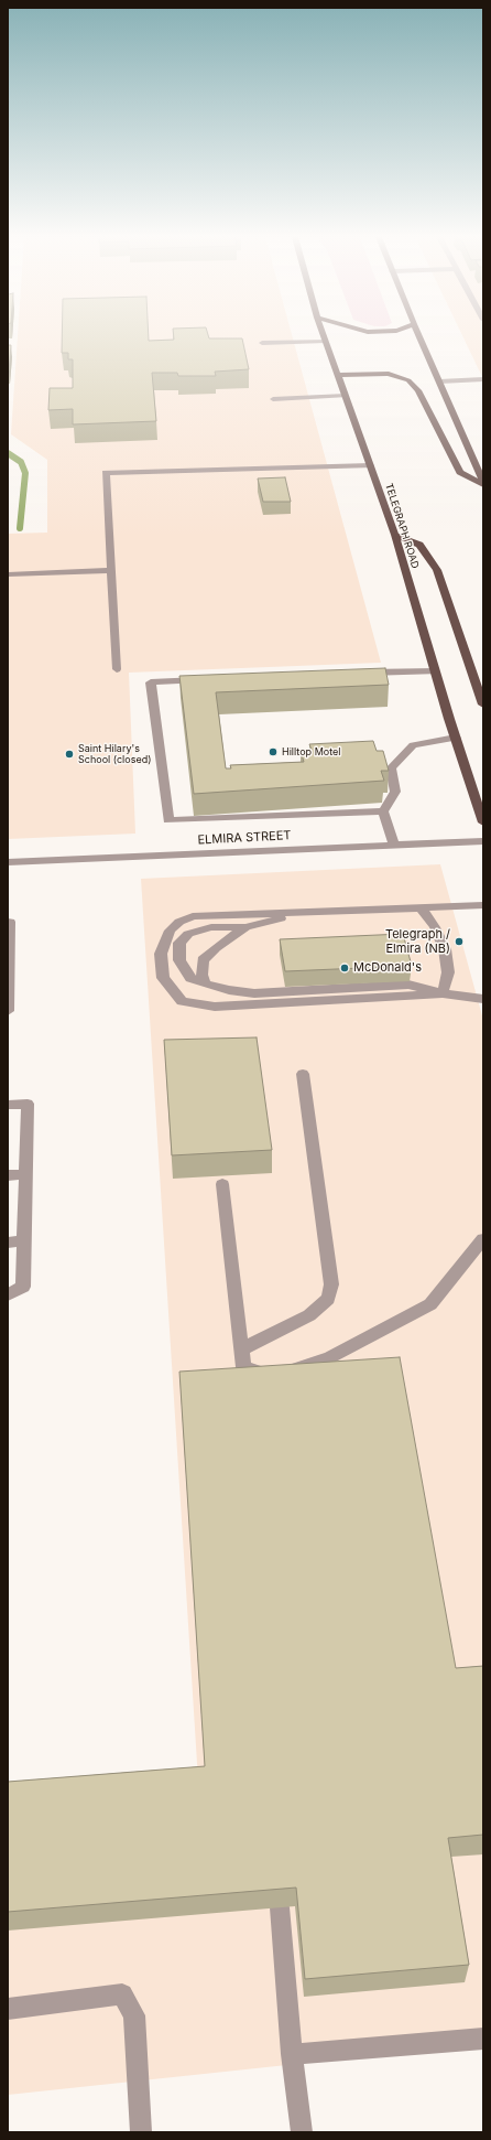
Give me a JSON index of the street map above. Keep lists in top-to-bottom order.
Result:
{
  "streets": {
    "main road": ["TELEGRAPH ROAD"],
    "street": ["ELMIRA STREET"]
  },
  "places": [
    "Hilltop Motel",
    "Saint Hilary's School (closed)",
    "Telegraph / Elmira (NB)",
    "McDonald's"
  ]
}
